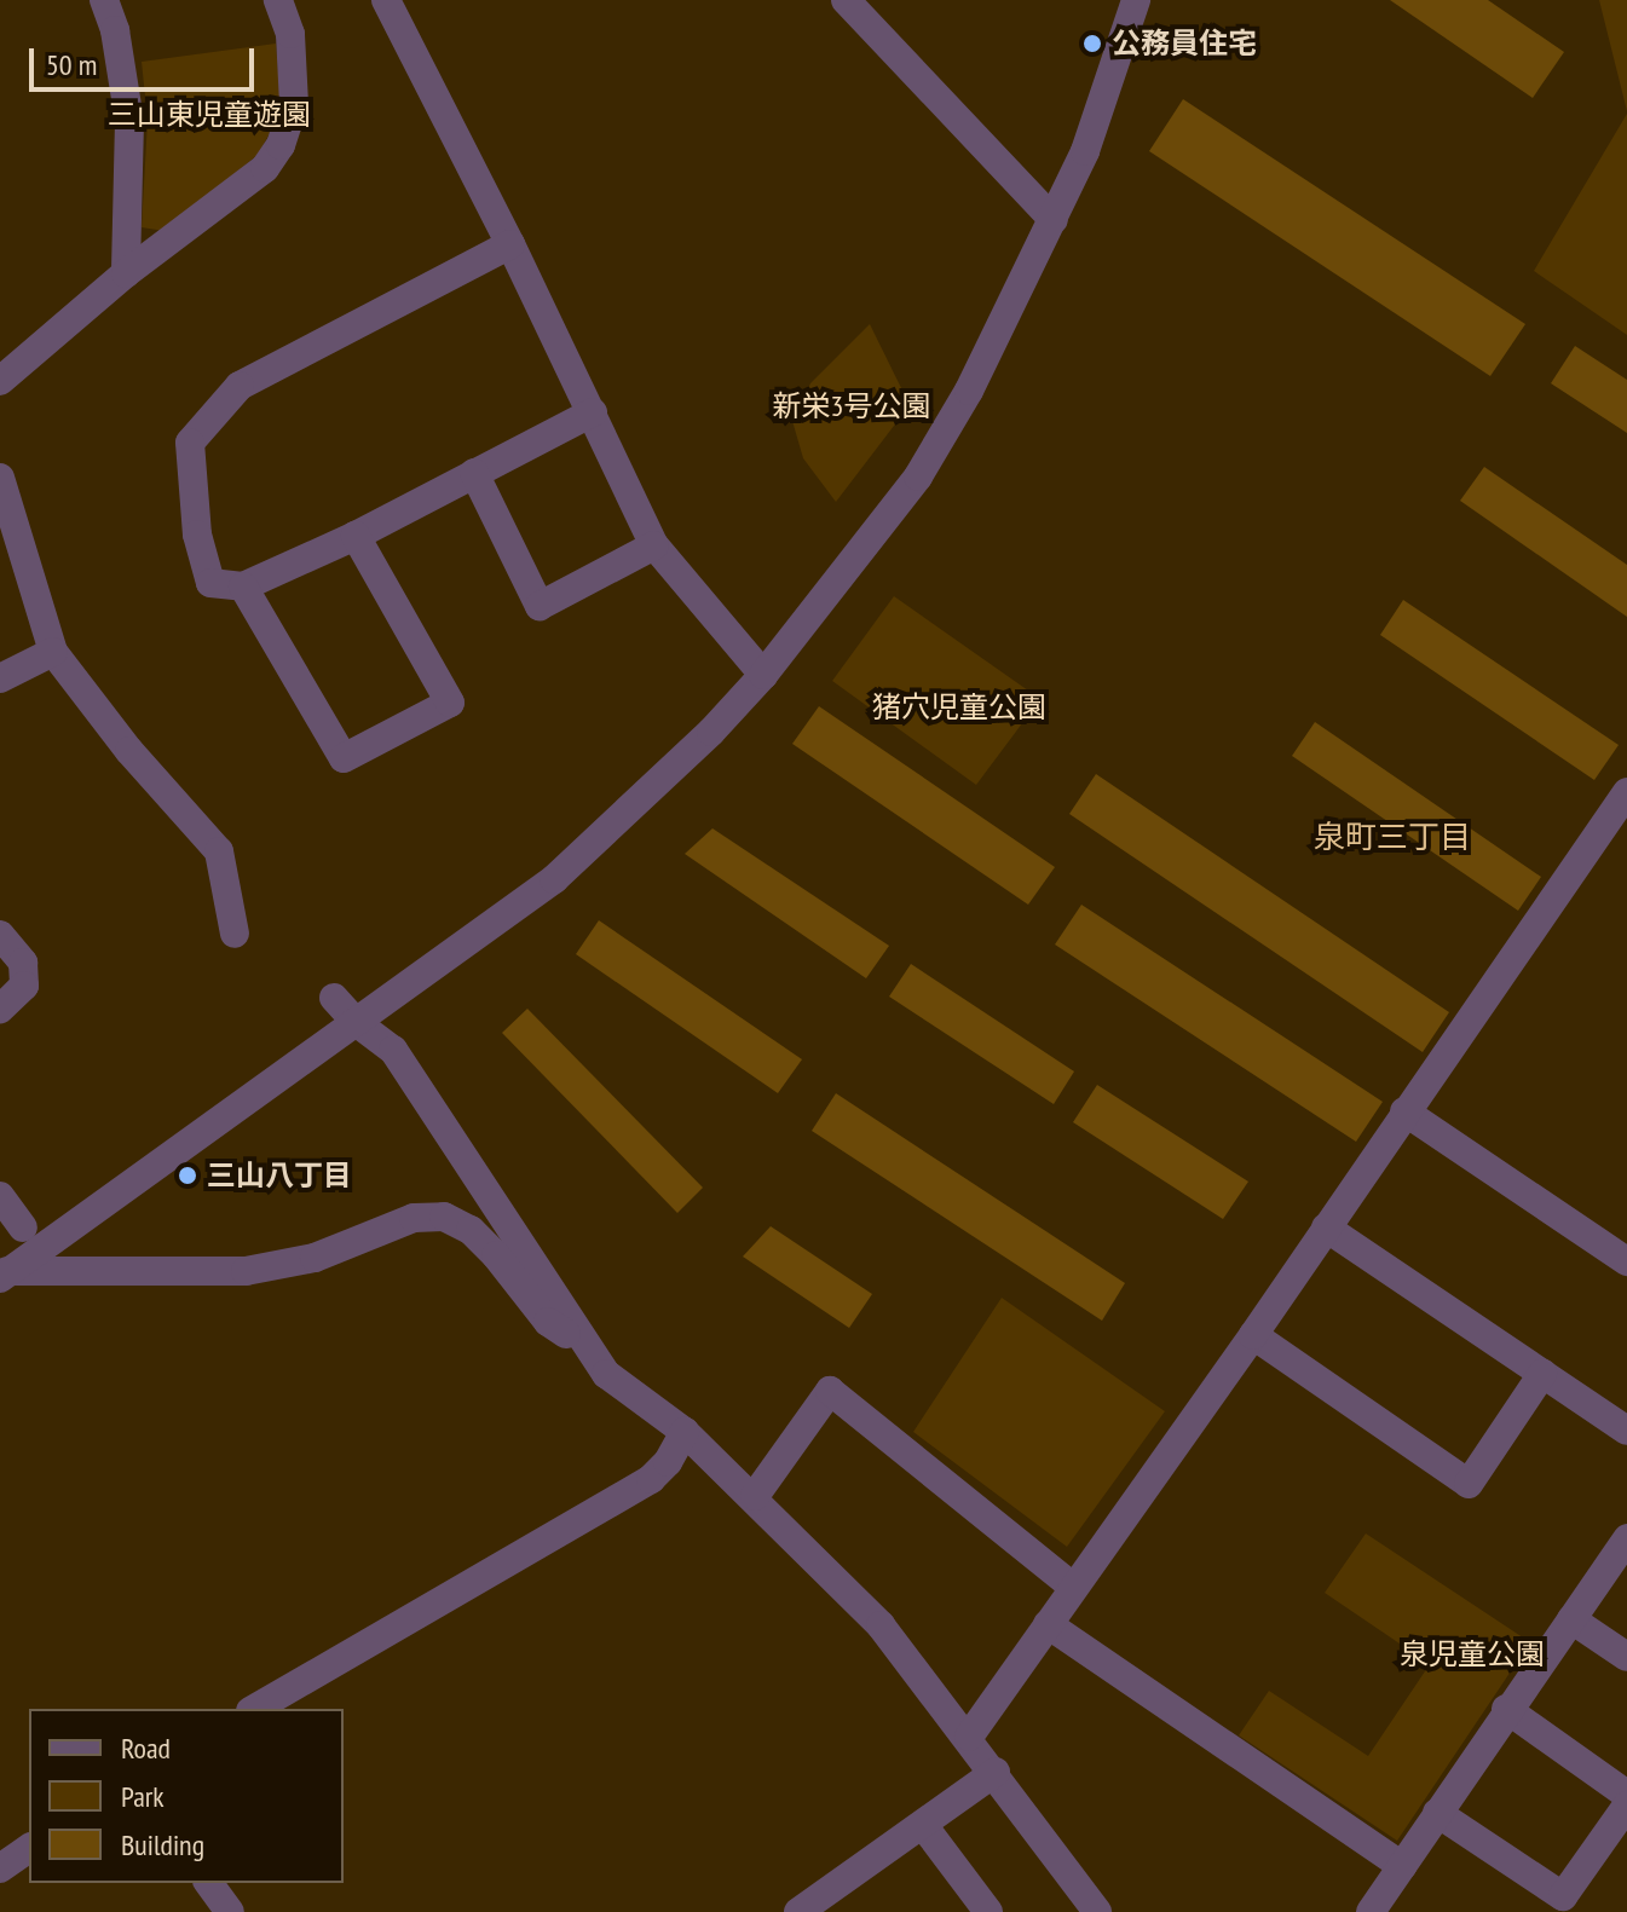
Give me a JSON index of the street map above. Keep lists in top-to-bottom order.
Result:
{
  "districts": ["泉町三丁目"],
  "parks": [
    "三山東児童遊園",
    "新栄3号公園",
    "猪穴児童公園",
    "泉児童公園"
  ],
  "places": ["公務員住宅", "三山八丁目"],
  "legend": ["Road", "Park", "Building"],
  "scale_bar": "50 m"
}
